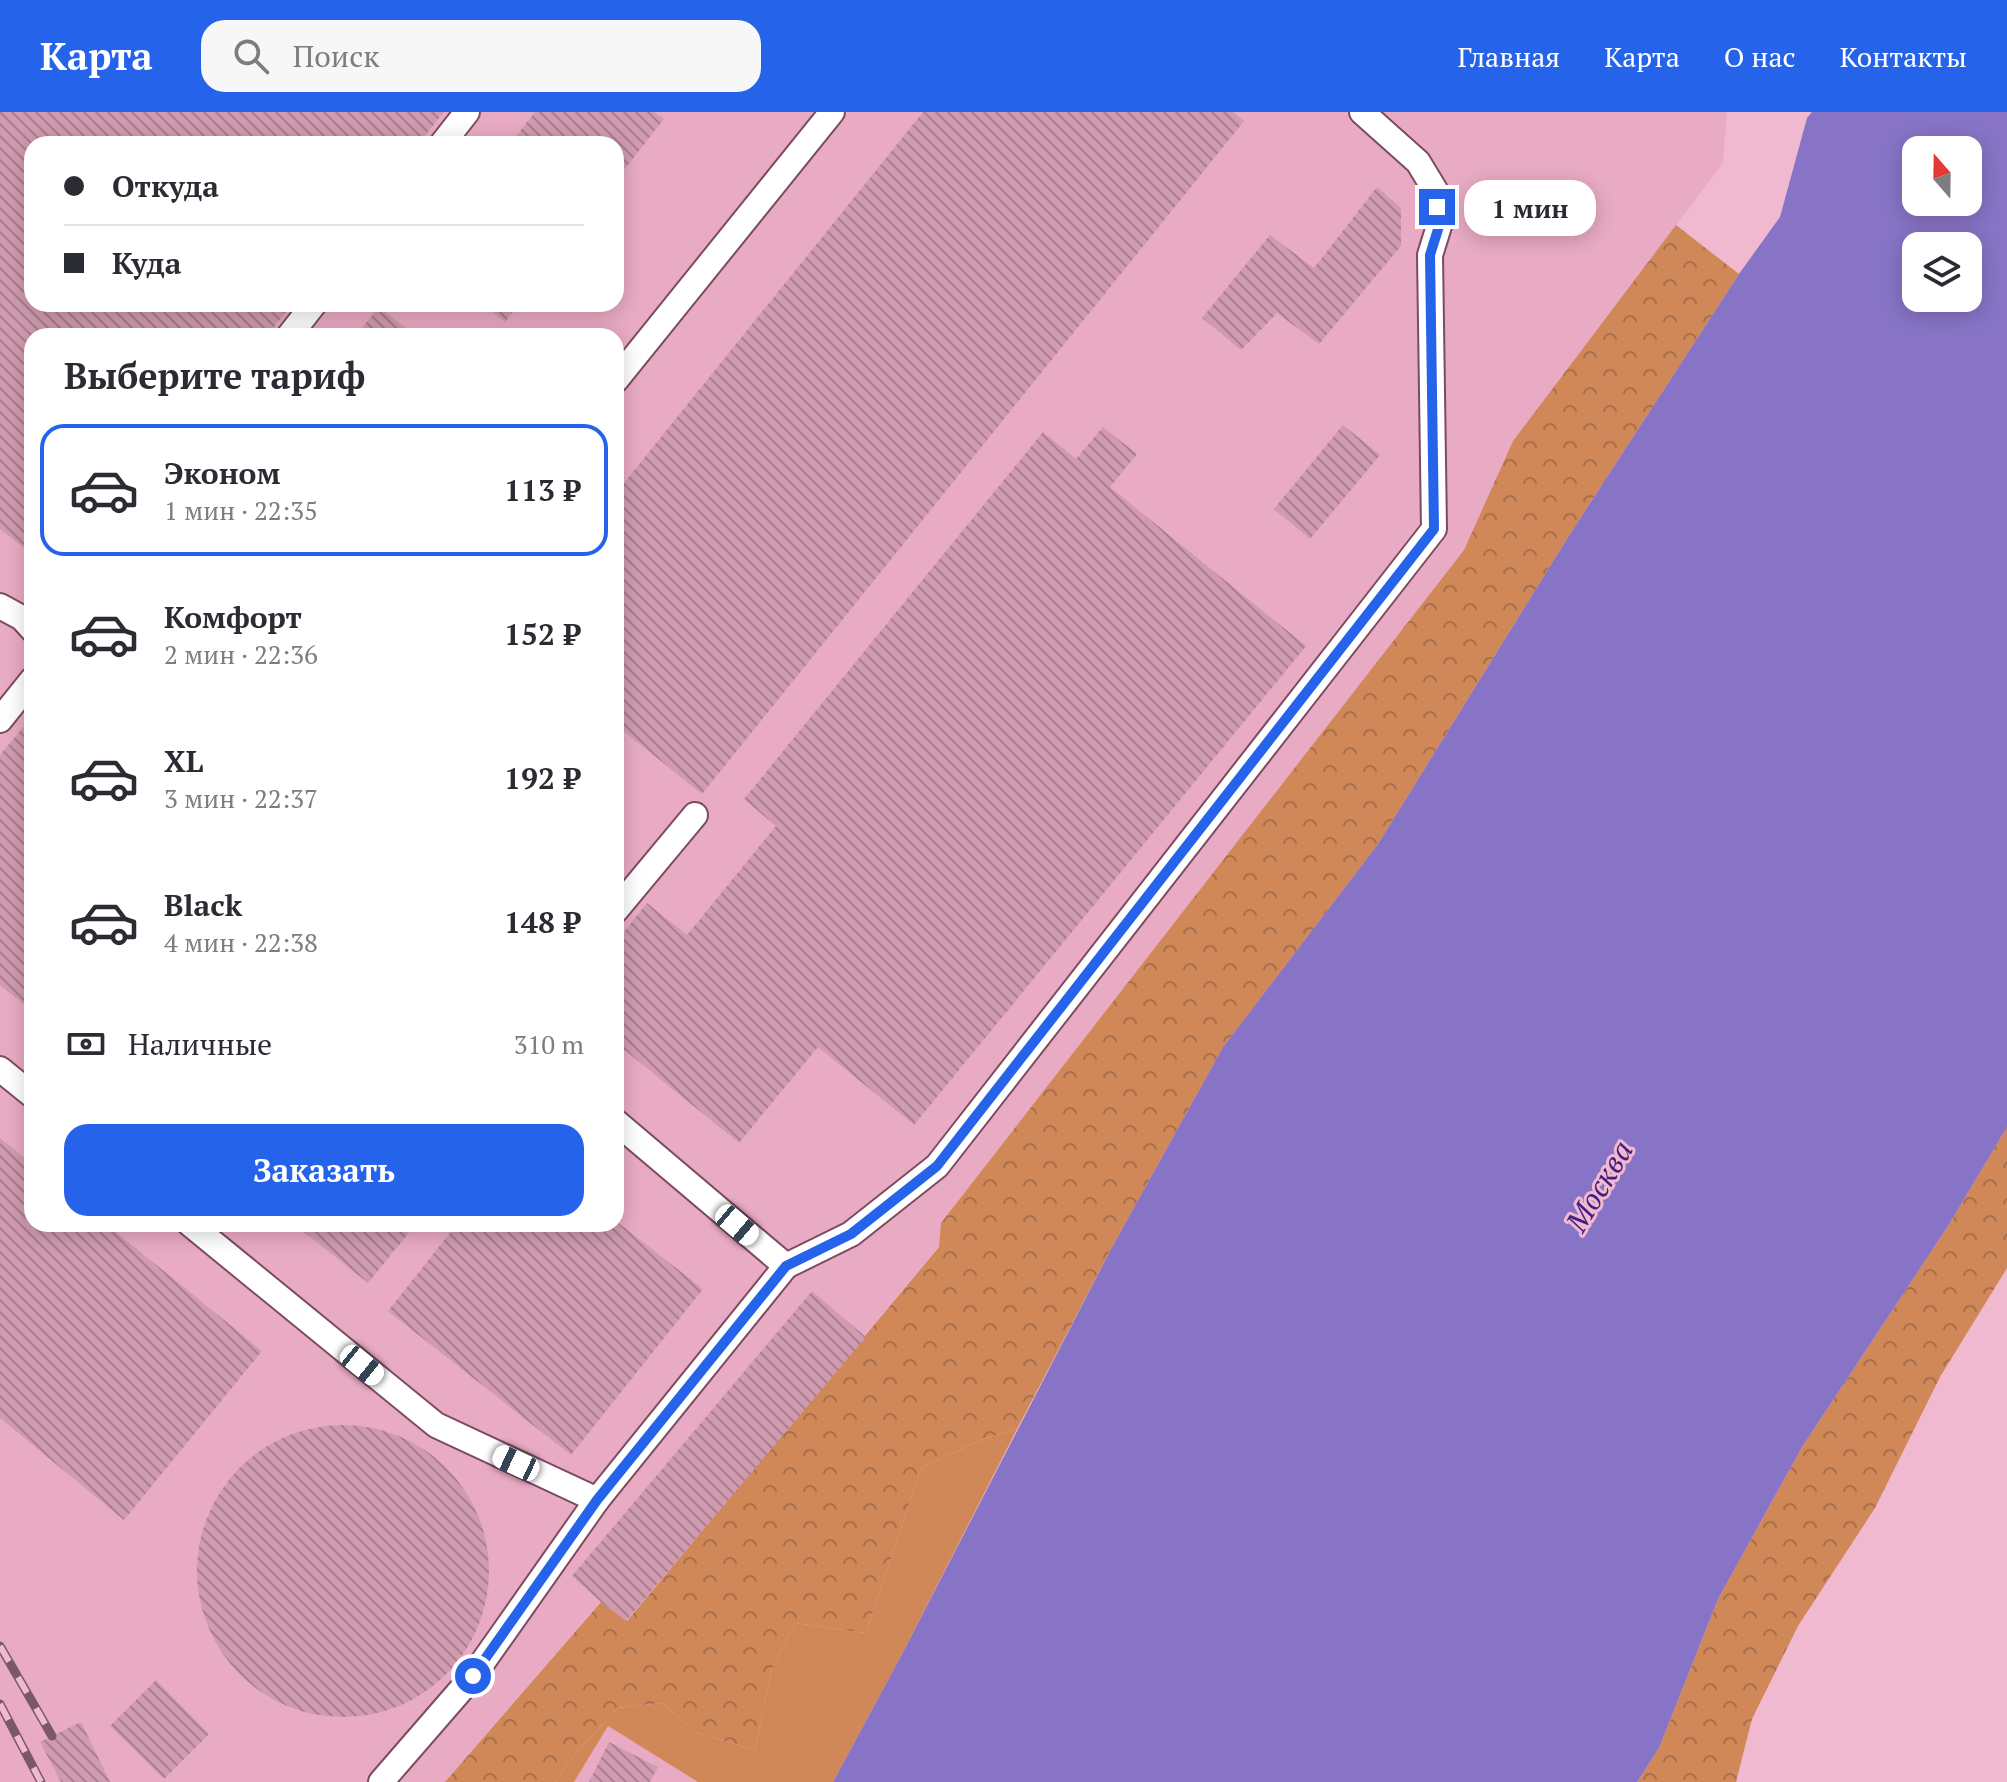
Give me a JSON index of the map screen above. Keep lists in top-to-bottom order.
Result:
{
  "water": ["Москва"],
  "north": "top",
  "page": {
    "header": "Карта",
    "search": "Поиск",
    "nav": [
      "Главная",
      "Карта",
      "О нас",
      "Контакты"
    ],
    "banner": ["Откуда", "Куда"],
    "bubble": "1 мин",
    "heading": "Выберите тариф",
    "list": [
      {
        "name": "Эконом",
        "note": "1 мин · 22:35",
        "value": "113 ₽"
      },
      {
        "name": "Комфорт",
        "note": "2 мин · 22:36",
        "value": "152 ₽"
      },
      {
        "name": "XL",
        "note": "3 мин · 22:37",
        "value": "192 ₽"
      },
      {
        "name": "Black",
        "note": "4 мин · 22:38",
        "value": "148 ₽"
      }
    ],
    "pay": ["Наличные", "310 m"],
    "buttons": "Заказать"
  }
}
